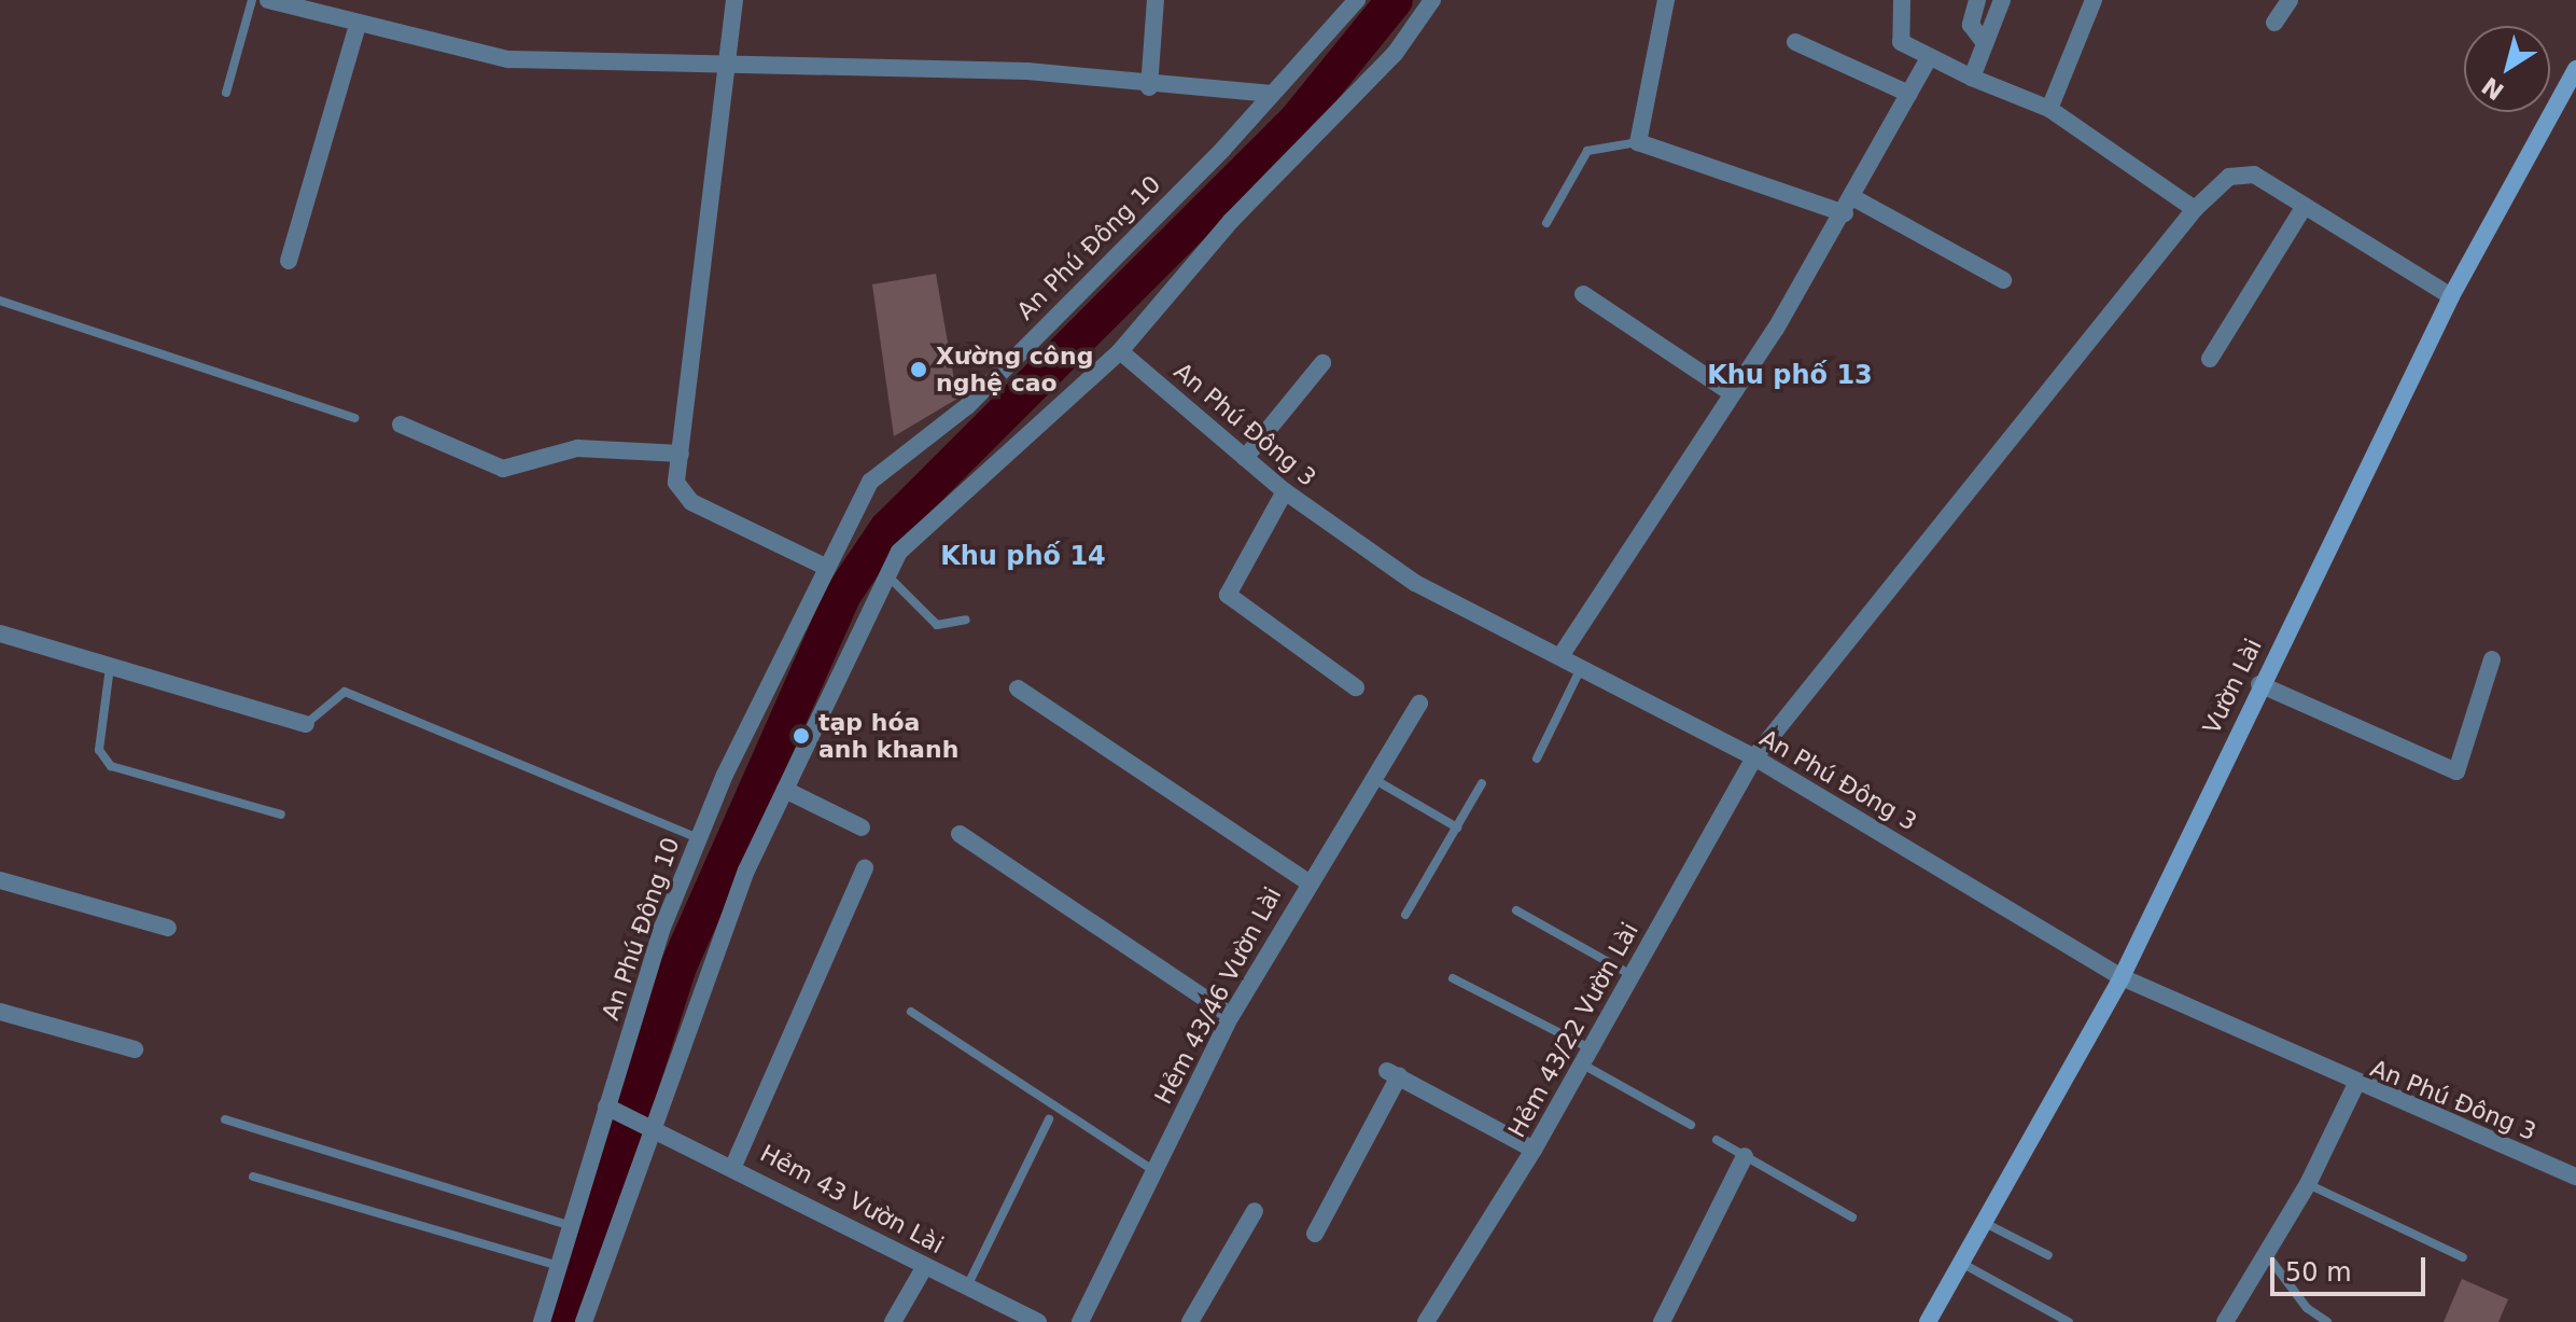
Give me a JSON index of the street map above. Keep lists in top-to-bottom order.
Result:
{
  "streets": {
    "main road": ["Vườn Lài"],
    "street": [
      "An Phú Đông 10",
      "An Phú Đông 3",
      "Hẻm 43/46 Vườn Lài",
      "Hẻm 43/22 Vườn Lài",
      "Hẻm 43 Vườn Lài"
    ]
  },
  "crossings": [
    ["An Phú Đông 10", "Hẻm 43 Vườn Lài"],
    ["An Phú Đông 3", "Vườn Lài"],
    ["An Phú Đông 3", "Hẻm 43/22 Vườn Lài"]
  ],
  "districts": ["Khu phố 13", "Khu phố 14"],
  "places": ["Xường công nghệ cao", "tạp hóa anh khanh"],
  "scale_bar": "50 m",
  "north": "bottom left"
}
